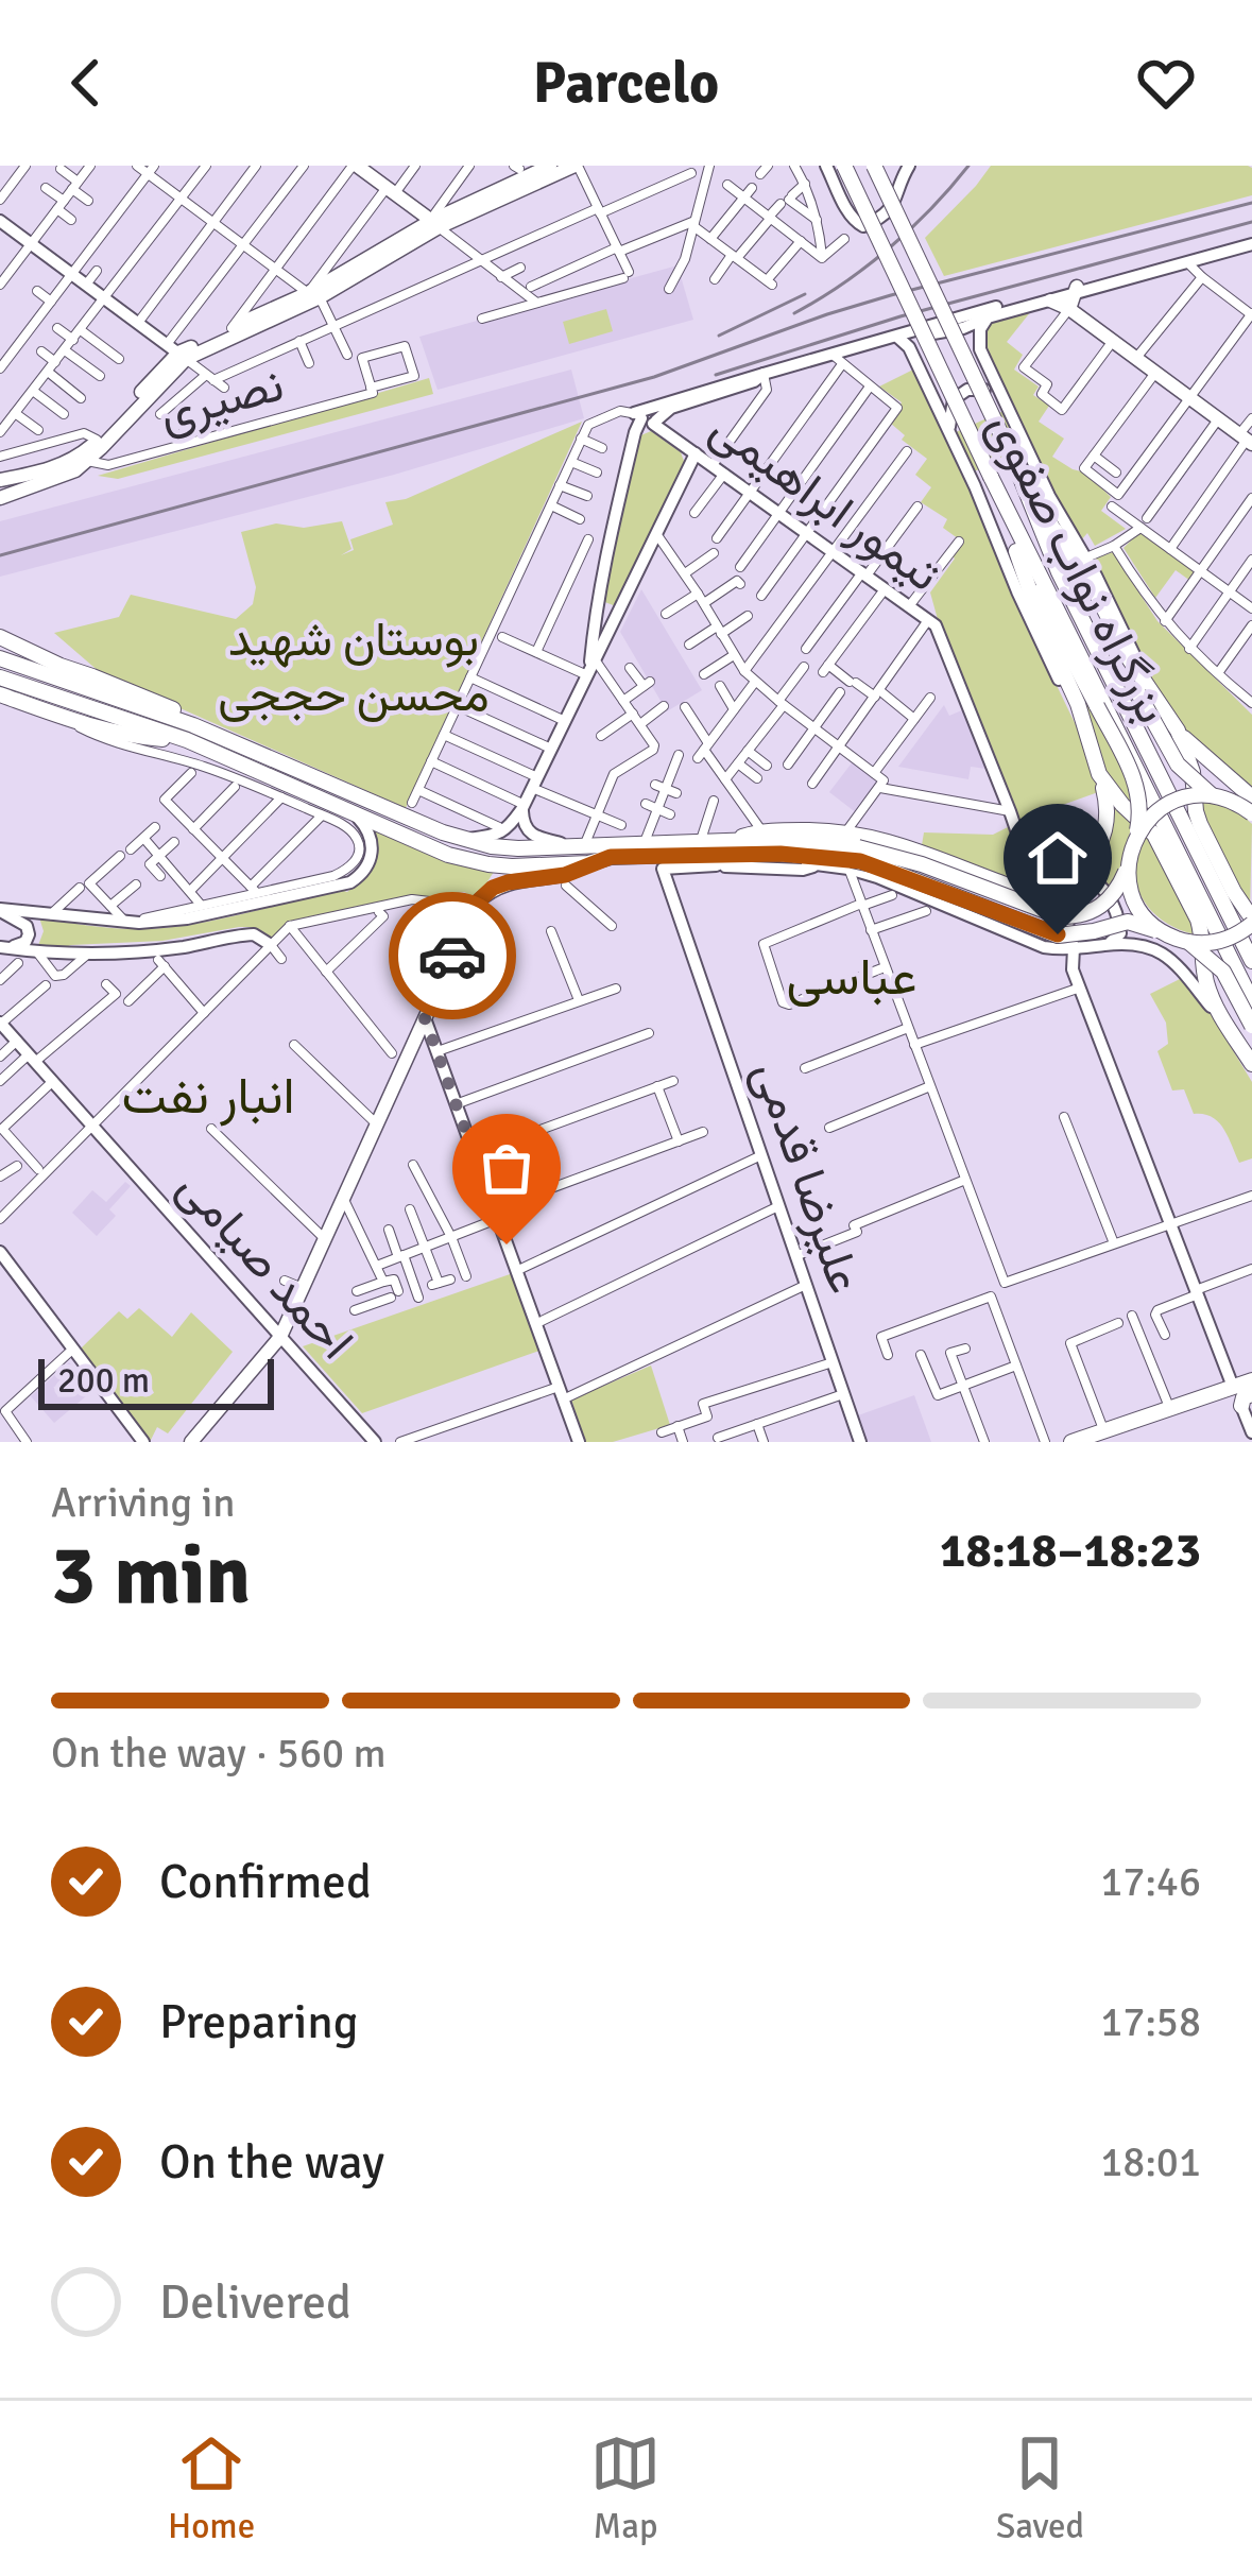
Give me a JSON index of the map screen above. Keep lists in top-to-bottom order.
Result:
{
  "streets": {
    "main road": ["بزرگراه نواب صفوی"],
    "street": [
      "نصیری",
      "تیمور ابراهیمی",
      "علیرضا قدمی",
      "احمد صیامی"
    ]
  },
  "districts": ["عباسی", "انبار نفت"],
  "parks": ["بوستان شهید محسن حججی"],
  "scale_bar": "200 m",
  "page": {
    "header": "Parcelo",
    "scale": "200 m",
    "heading": ["3 min", "Arriving in", "18:18–18:23"],
    "bar": "On the way · 560 m",
    "list": [
      ["Confirmed", "17:46"],
      ["Preparing", "17:58"],
      ["On the way", "18:01"],
      "Delivered"
    ],
    "tabs": ["Home", "Map", "Saved"]
  }
}
